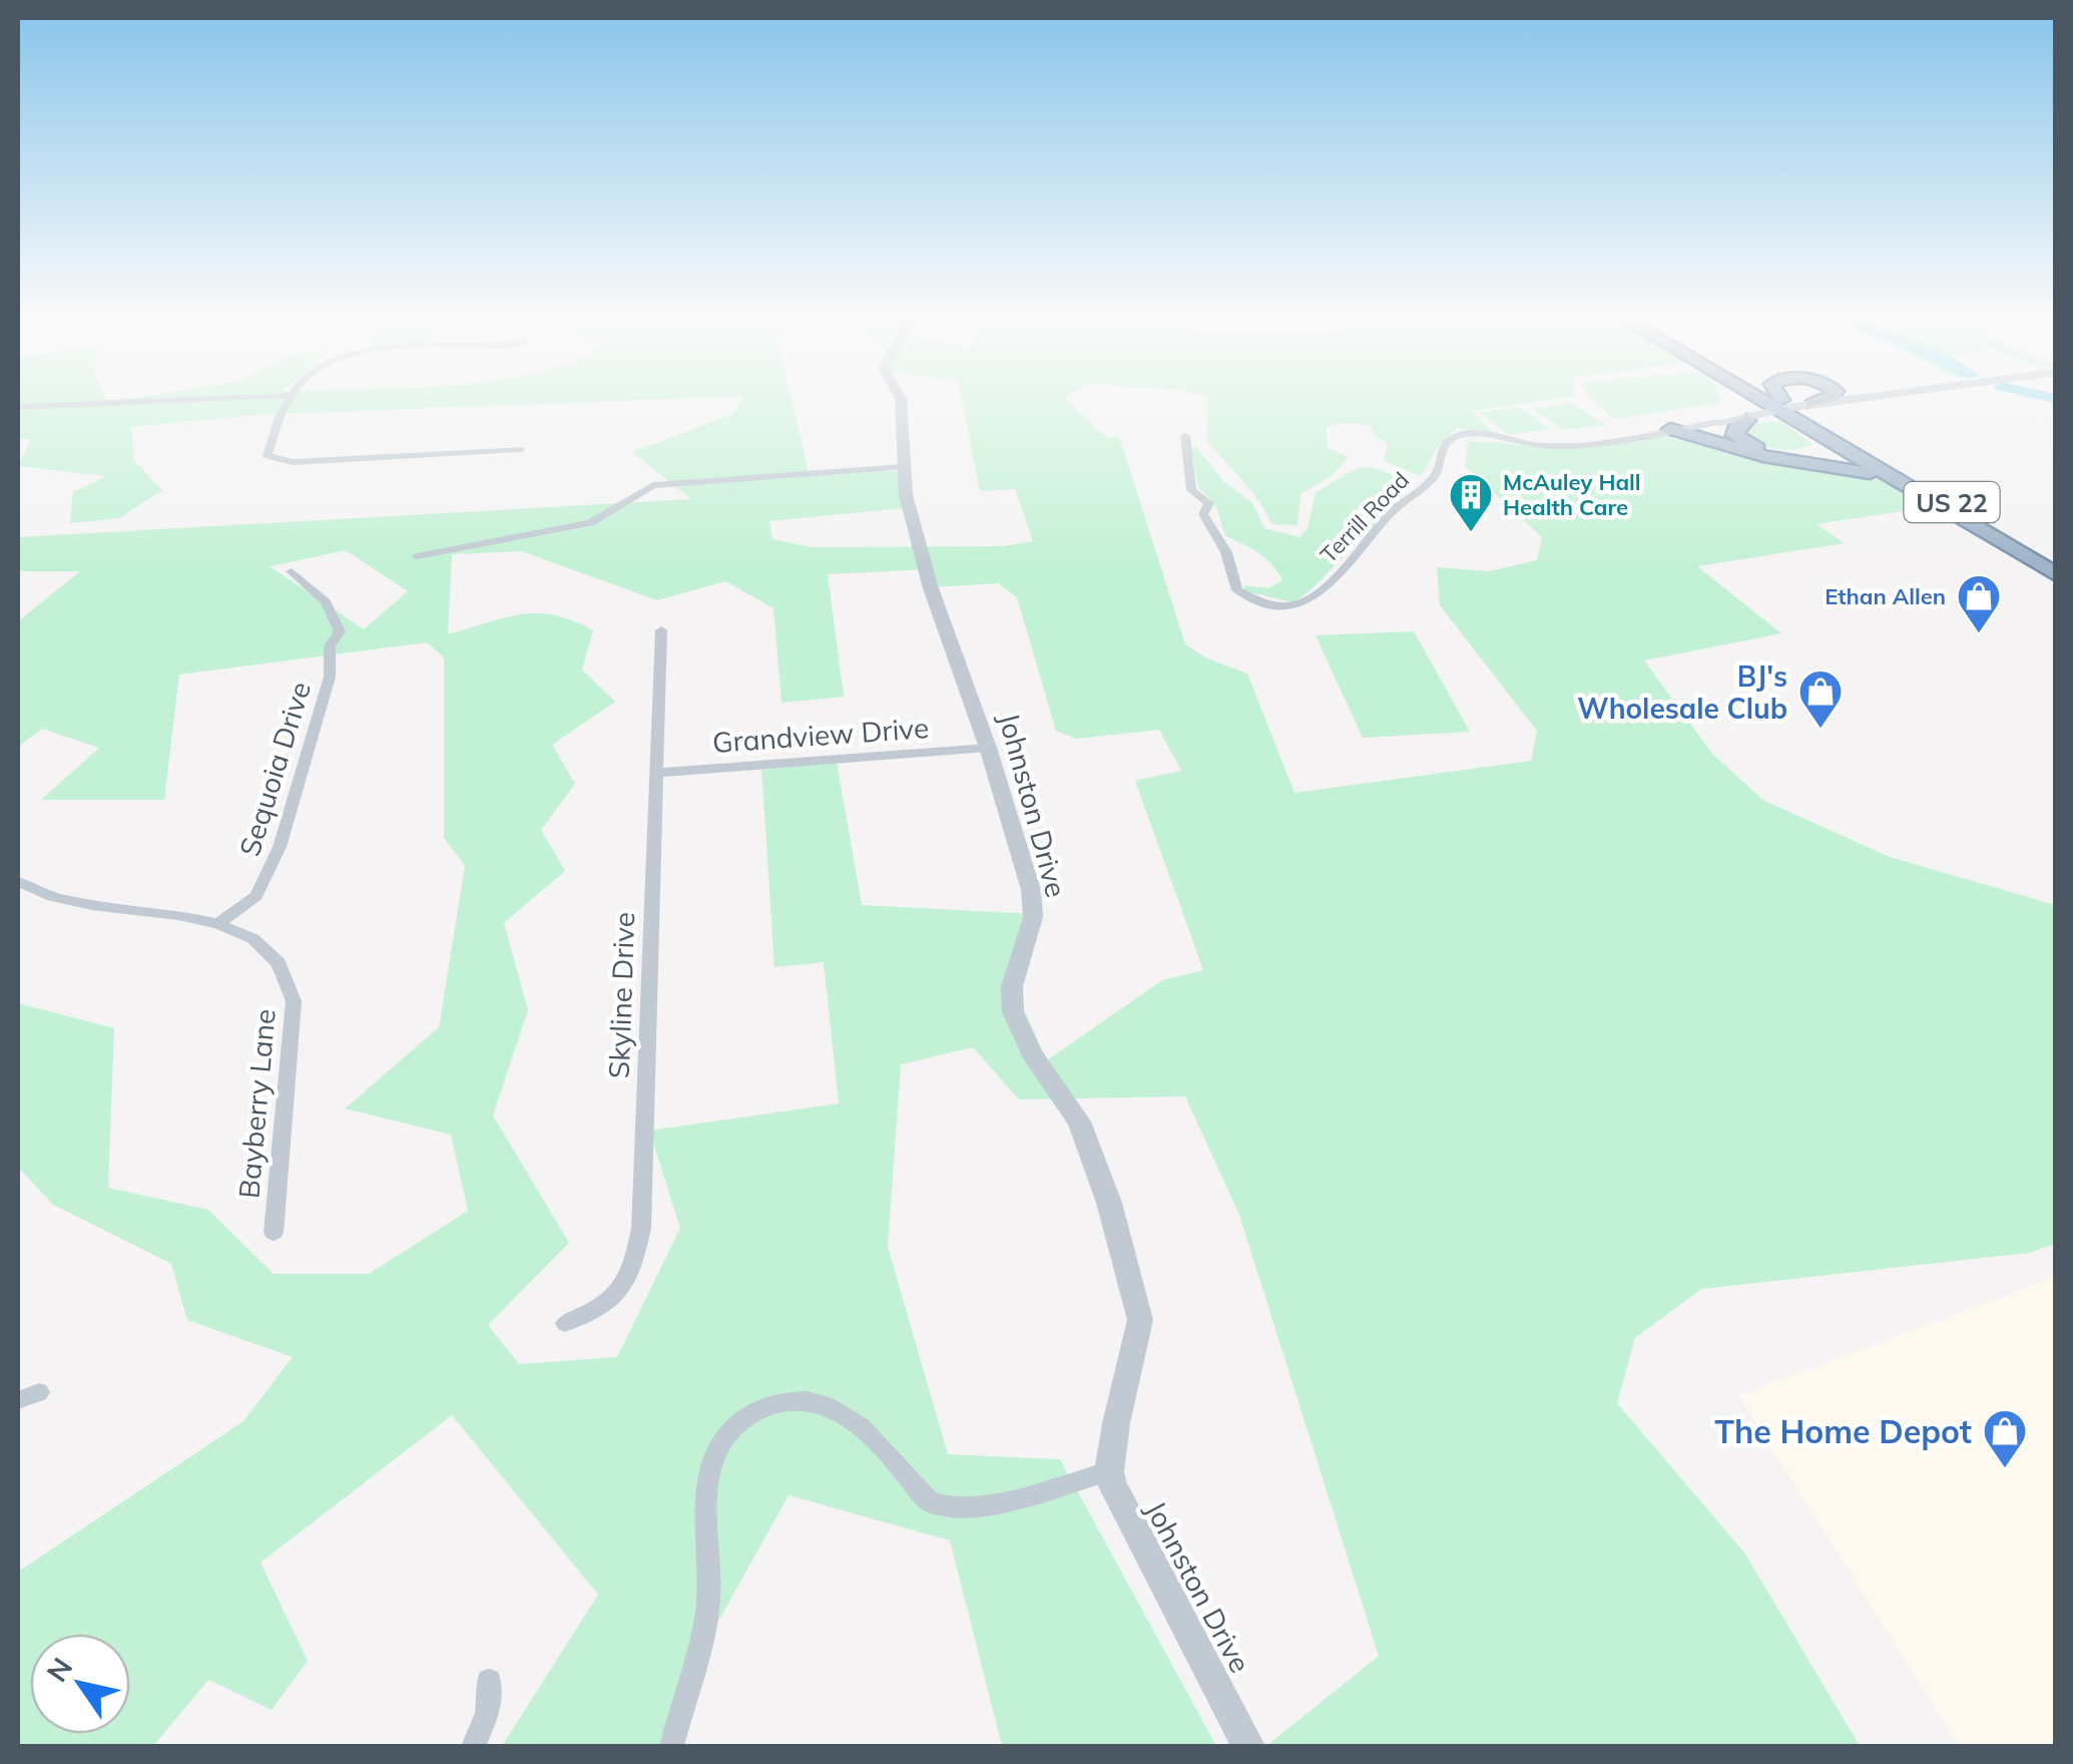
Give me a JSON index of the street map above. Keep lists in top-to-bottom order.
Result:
{
  "streets": {
    "highway": ["US 22"],
    "street": [
      "Terrill Road",
      "Grandview Drive",
      "Sequoia Drive",
      "Johnston Drive",
      "Skyline Drive",
      "Bayberry Lane"
    ]
  },
  "crossings": [
    ["US 22", "Terrill Road"],
    ["Grandview Drive", "Johnston Drive"],
    ["Grandview Drive", "Skyline Drive"],
    ["Sequoia Drive", "Bayberry Lane"]
  ],
  "places": {
    "building": ["McAuley Hall Health Care"],
    "shop": ["Ethan Allen", "BJ's Wholesale Club", "The Home Depot"]
  },
  "north": "top left"
}
